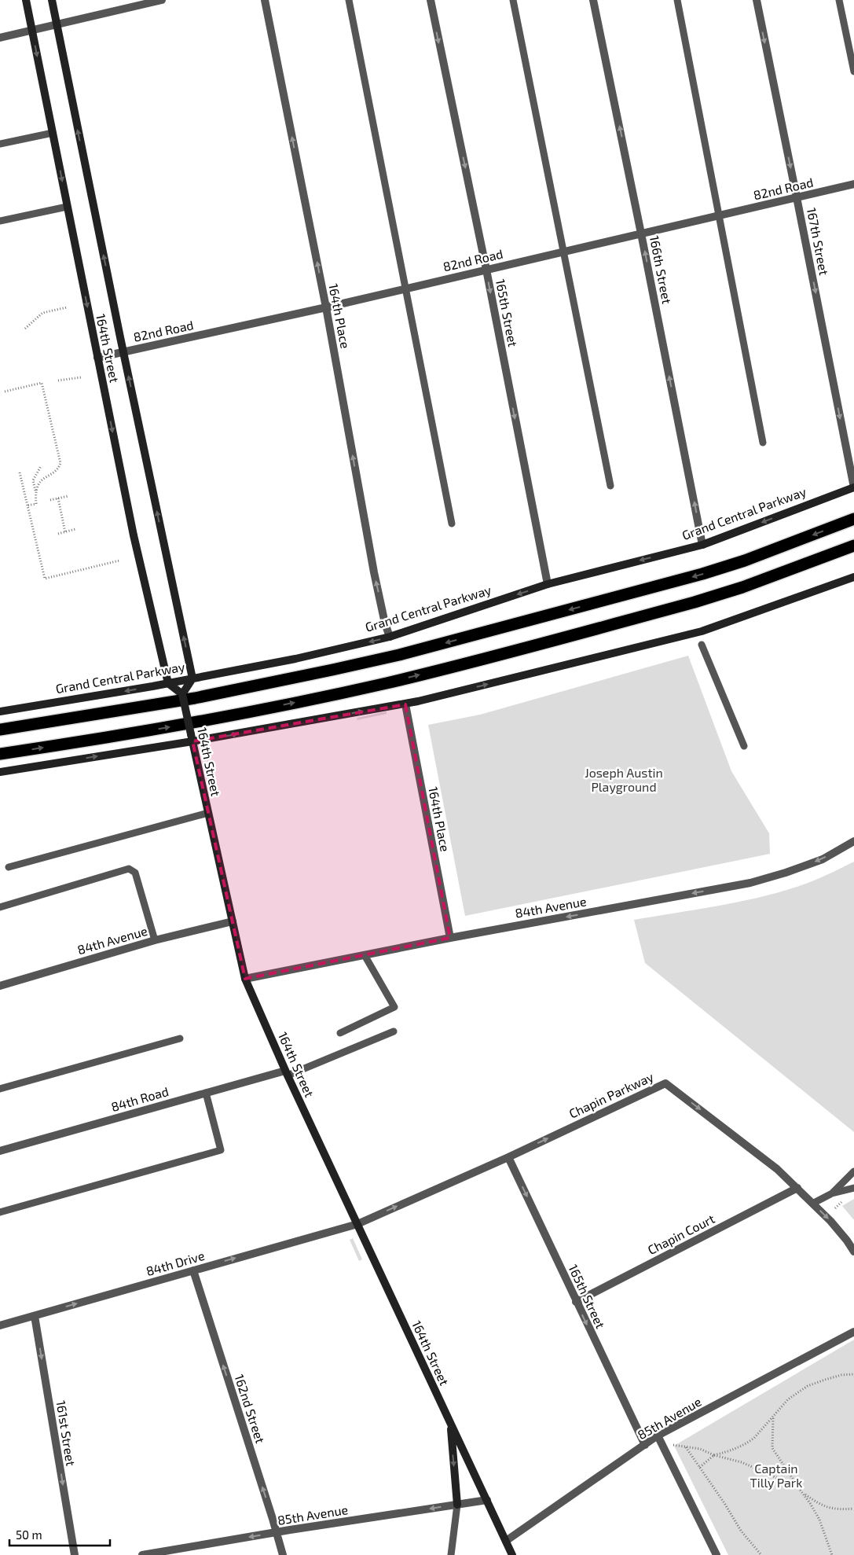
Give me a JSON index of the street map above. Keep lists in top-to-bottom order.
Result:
{
  "streets": {
    "street": [
      "82nd Road",
      "167th Street",
      "166th Street",
      "165th Street",
      "164th Place",
      "164th Street",
      "Grand Central Parkway",
      "84th Avenue",
      "Chapin Parkway",
      "84th Road",
      "Chapin Court",
      "84th Drive",
      "162nd Street",
      "85th Avenue",
      "161st Street"
    ]
  },
  "crossings": [
    ["82nd Road", "167th Street"],
    ["82nd Road", "166th Street"],
    ["82nd Road", "165th Street"],
    ["82nd Road", "164th Place"],
    ["82nd Road", "164th Street"],
    ["167th Street", "Grand Central Parkway"],
    ["166th Street", "Grand Central Parkway"],
    ["165th Street", "Grand Central Parkway"],
    ["165th Street", "Chapin Parkway"],
    ["165th Street", "Chapin Court"],
    ["165th Street", "85th Avenue"],
    ["164th Place", "Grand Central Parkway"],
    ["164th Place", "84th Avenue"],
    ["164th Street", "Grand Central Parkway"],
    ["164th Street", "84th Avenue"],
    ["164th Street", "Chapin Parkway"],
    ["164th Street", "84th Road"],
    ["164th Street", "84th Drive"],
    ["164th Street", "85th Avenue"],
    ["Chapin Parkway", "Chapin Court"],
    ["Chapin Parkway", "84th Drive"],
    ["84th Drive", "162nd Street"],
    ["84th Drive", "161st Street"],
    ["162nd Street", "85th Avenue"]
  ],
  "one_way": [
    "167th Street",
    "166th Street",
    "165th Street",
    "164th Place",
    "84th Avenue",
    "Chapin Parkway",
    "84th Drive",
    "162nd Street",
    "85th Avenue",
    "161st Street"
  ],
  "parks": ["Joseph Austin Playground", "Captain Tilly Park"],
  "scale_bar": "50 m"
}
